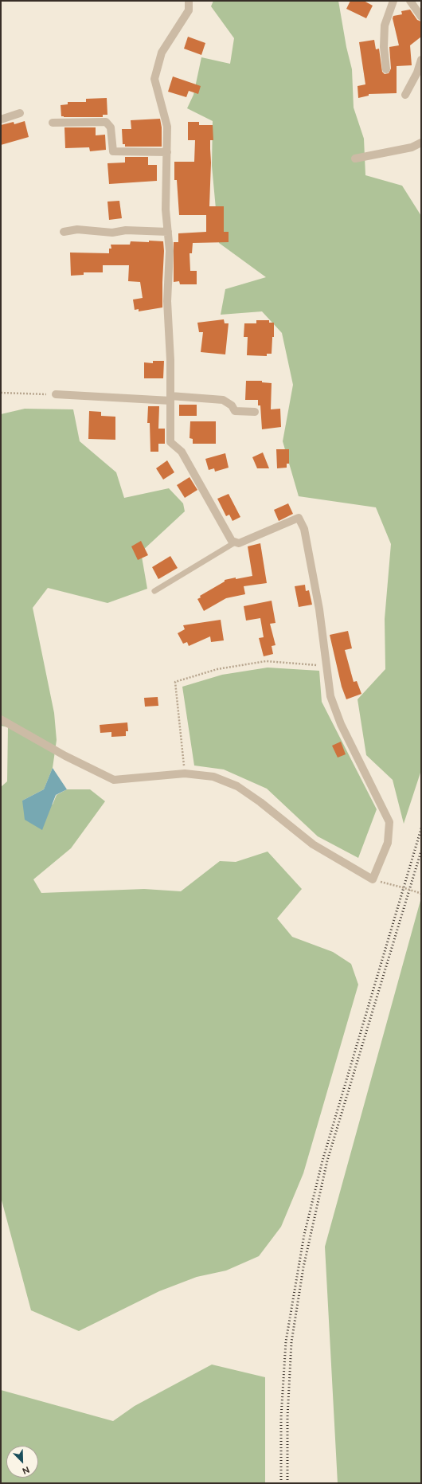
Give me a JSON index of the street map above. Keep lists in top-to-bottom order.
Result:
{
  "north": "bottom right"
}
